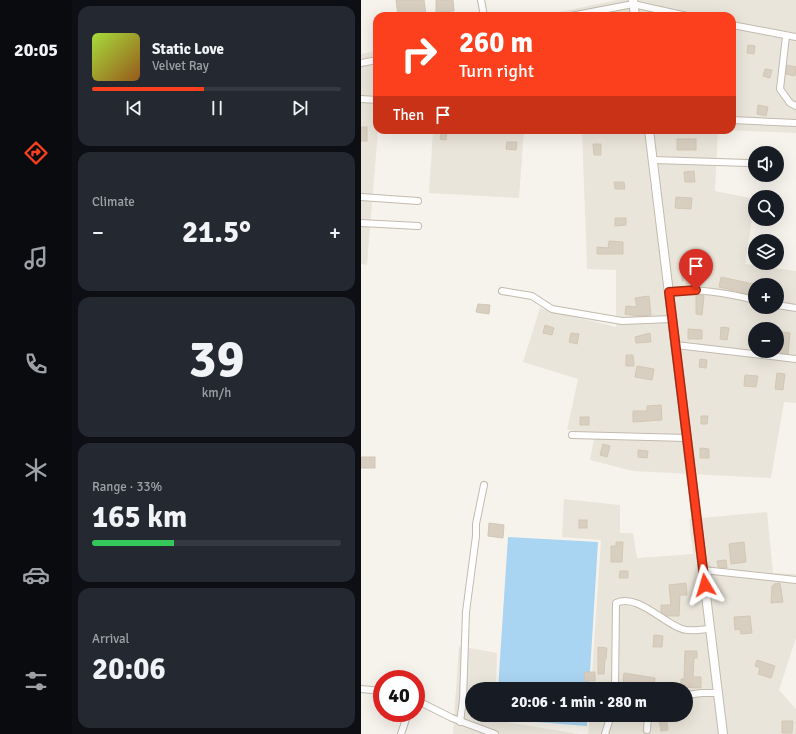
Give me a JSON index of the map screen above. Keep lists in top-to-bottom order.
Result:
{
  "page": {
    "tabs": "20:05",
    "turn": ["260 m", "Turn right"],
    "song": ["Static Love", "Velvet Ray"],
    "then": "Then",
    "map_buttons": ["+", "−"],
    "tile": [
      "Climate",
      ["39", "km/h"],
      ["Range · 33%", "165 km"],
      ["Arrival", "20:06"]
    ],
    "heat": ["−", "21.5°", "+"],
    "limit": "40",
    "trip": "20:06 · 1 min · 280 m"
  }
}
